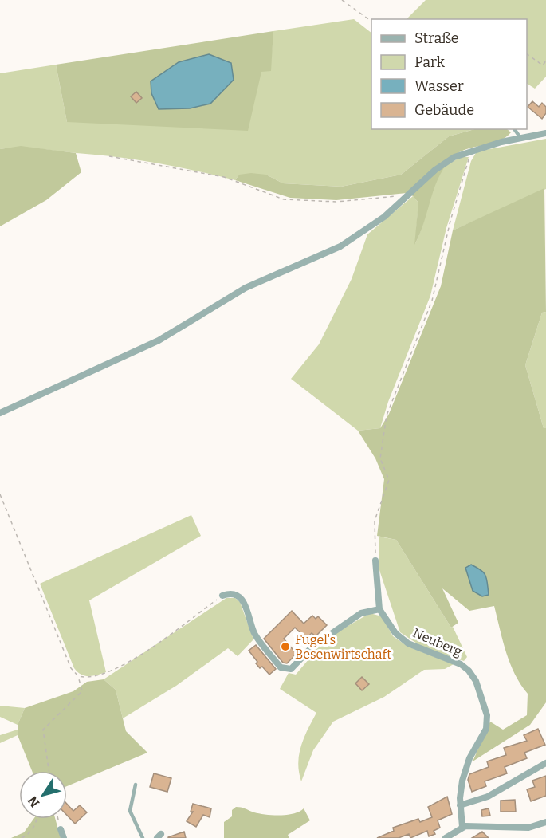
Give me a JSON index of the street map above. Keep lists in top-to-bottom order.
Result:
{
  "streets": {
    "street": ["Neuberg"]
  },
  "places": ["Fugel's Besenwirtschaft"],
  "legend": [
    "Straße",
    "Park",
    "Wasser",
    "Gebäude"
  ],
  "north": "bottom left"
}
